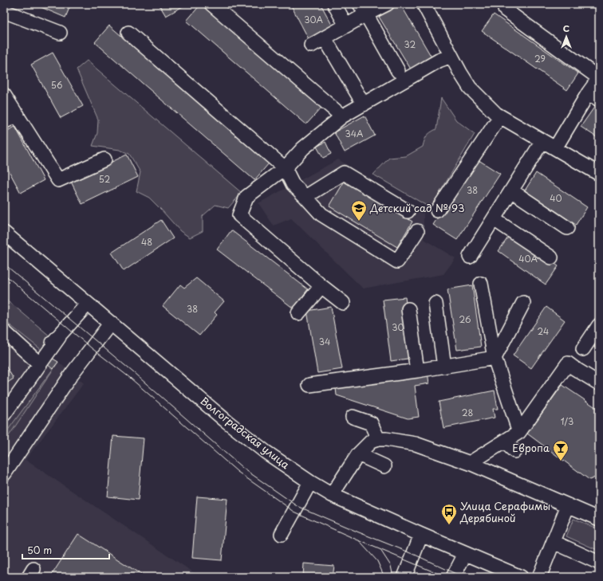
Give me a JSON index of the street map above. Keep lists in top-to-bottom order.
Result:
{
  "streets": {
    "street": ["Волгоградская улица"]
  },
  "places": {
    "school or university": ["Детский сад № 93"],
    "bar": ["Европа"],
    "bus stop": ["Улица Серафимы Дерябиной"]
  },
  "house_numbers": [
    "30А",
    "32",
    "29",
    "56",
    "34А",
    "52",
    "38",
    "40",
    "48",
    "40А",
    "38",
    "26",
    "30",
    "24",
    "34",
    "28",
    "1/3"
  ],
  "scale_bar": "50 m",
  "north": "top"
}
